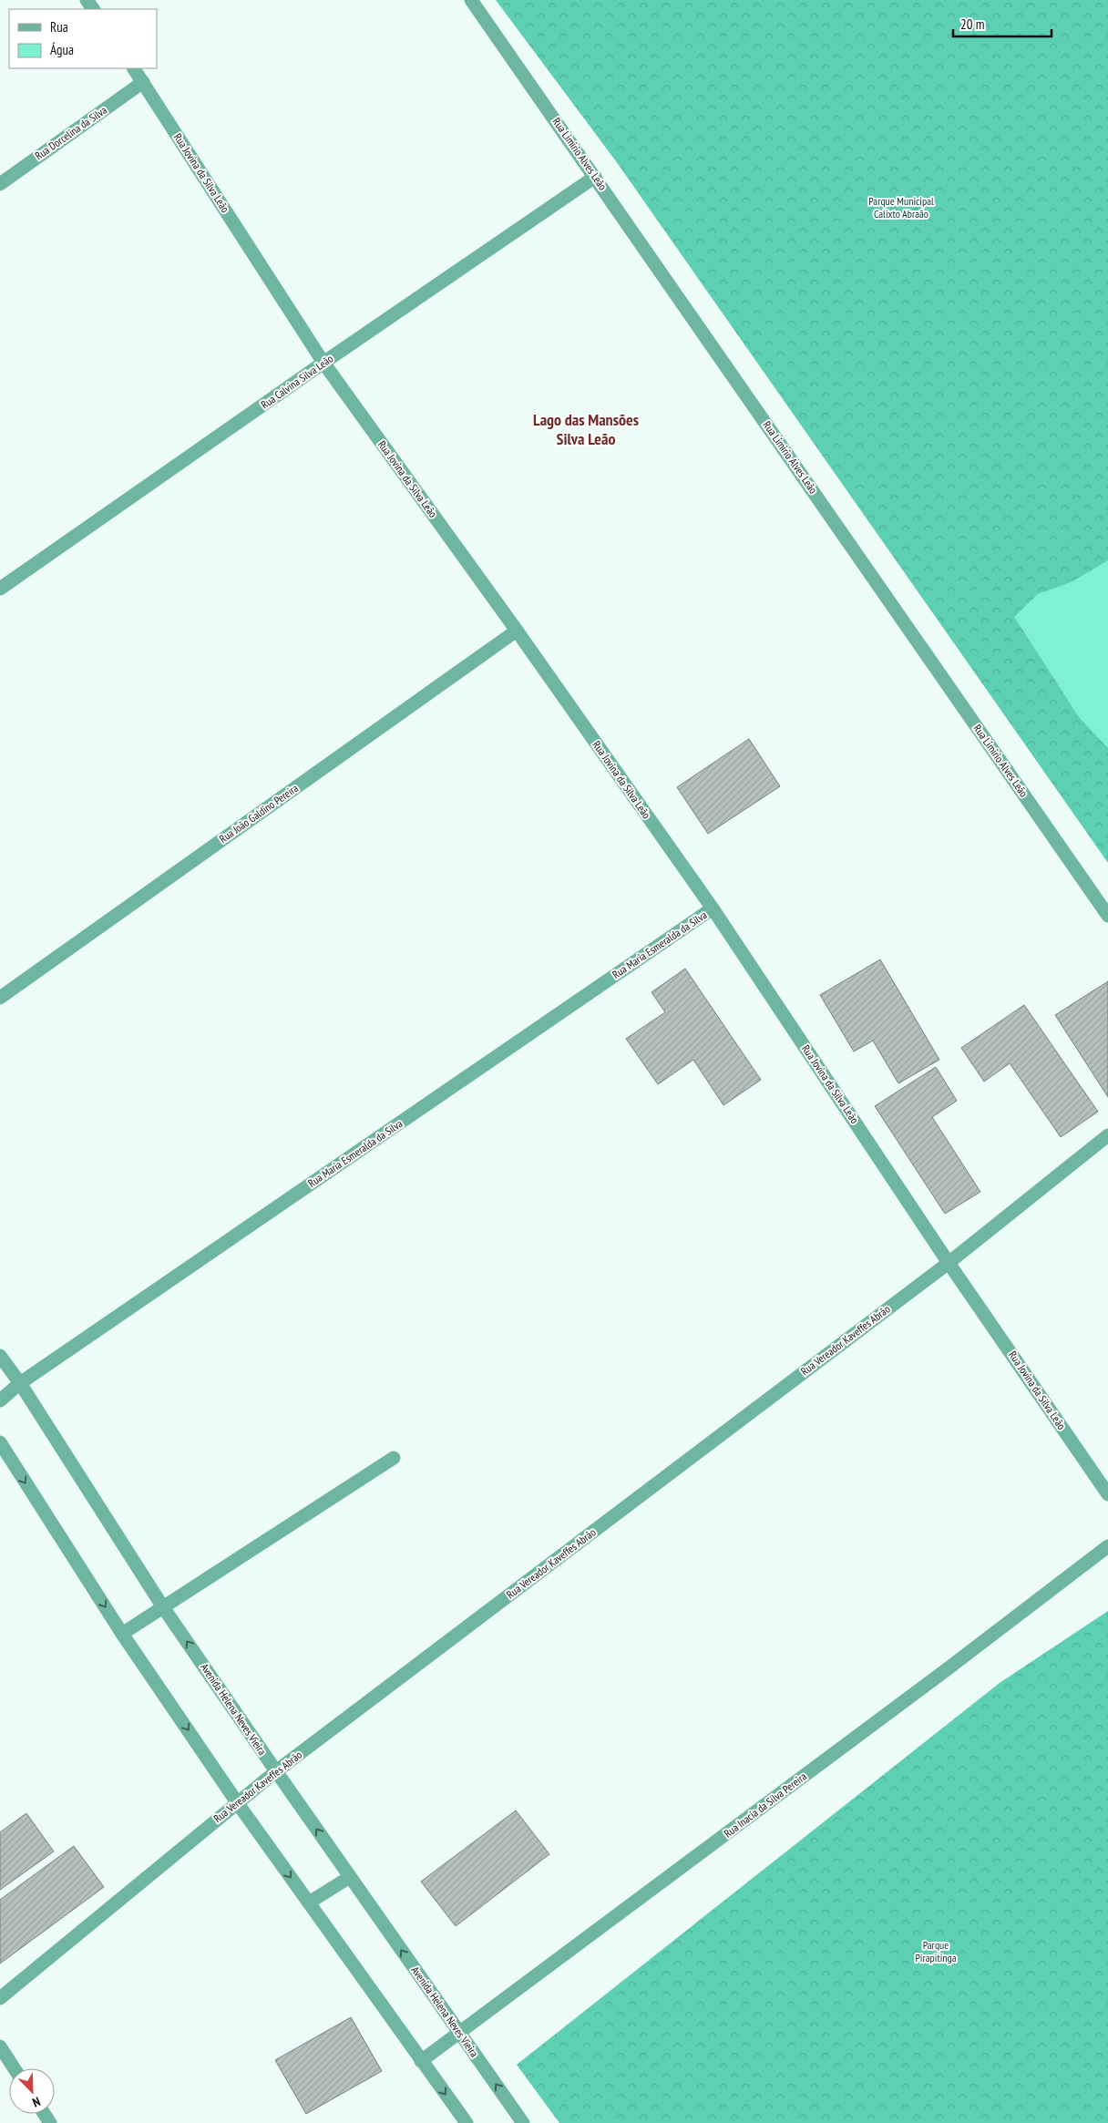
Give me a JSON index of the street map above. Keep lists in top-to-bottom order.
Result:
{
  "streets": {
    "street": [
      "Rua Dorcelina da Silva",
      "Rua Limirio Alves Leão",
      "Rua Jovina da Silva Leão",
      "Rua Calvina Silva Leão",
      "Rua João Galdino Pereira",
      "Rua Maria Esmeralda da Silva",
      "Rua Vereador Kaveffes Abrão",
      "Avenida Helena Neves Vieira",
      "Rua Inacia da Silva Pereira"
    ]
  },
  "crossings": [
    ["Rua Dorcelina da Silva", "Rua Jovina da Silva Leão"],
    ["Rua Limirio Alves Leão", "Rua Calvina Silva Leão"],
    ["Rua Jovina da Silva Leão", "Rua Calvina Silva Leão"],
    ["Rua Jovina da Silva Leão", "Rua João Galdino Pereira"],
    ["Rua Jovina da Silva Leão", "Rua Maria Esmeralda da Silva"],
    ["Rua Jovina da Silva Leão", "Rua Vereador Kaveffes Abrão"],
    ["Rua Maria Esmeralda da Silva", "Avenida Helena Neves Vieira"],
    ["Rua Vereador Kaveffes Abrão", "Avenida Helena Neves Vieira"],
    ["Avenida Helena Neves Vieira", "Rua Inacia da Silva Pereira"]
  ],
  "districts": ["Lago das Mansões Silva Leão"],
  "parks": ["Parque Municipal Calixto Abraão", "Parque Pirapitinga"],
  "legend": ["Rua", "Água"],
  "scale_bar": "20 m",
  "north": "bottom right"
}
